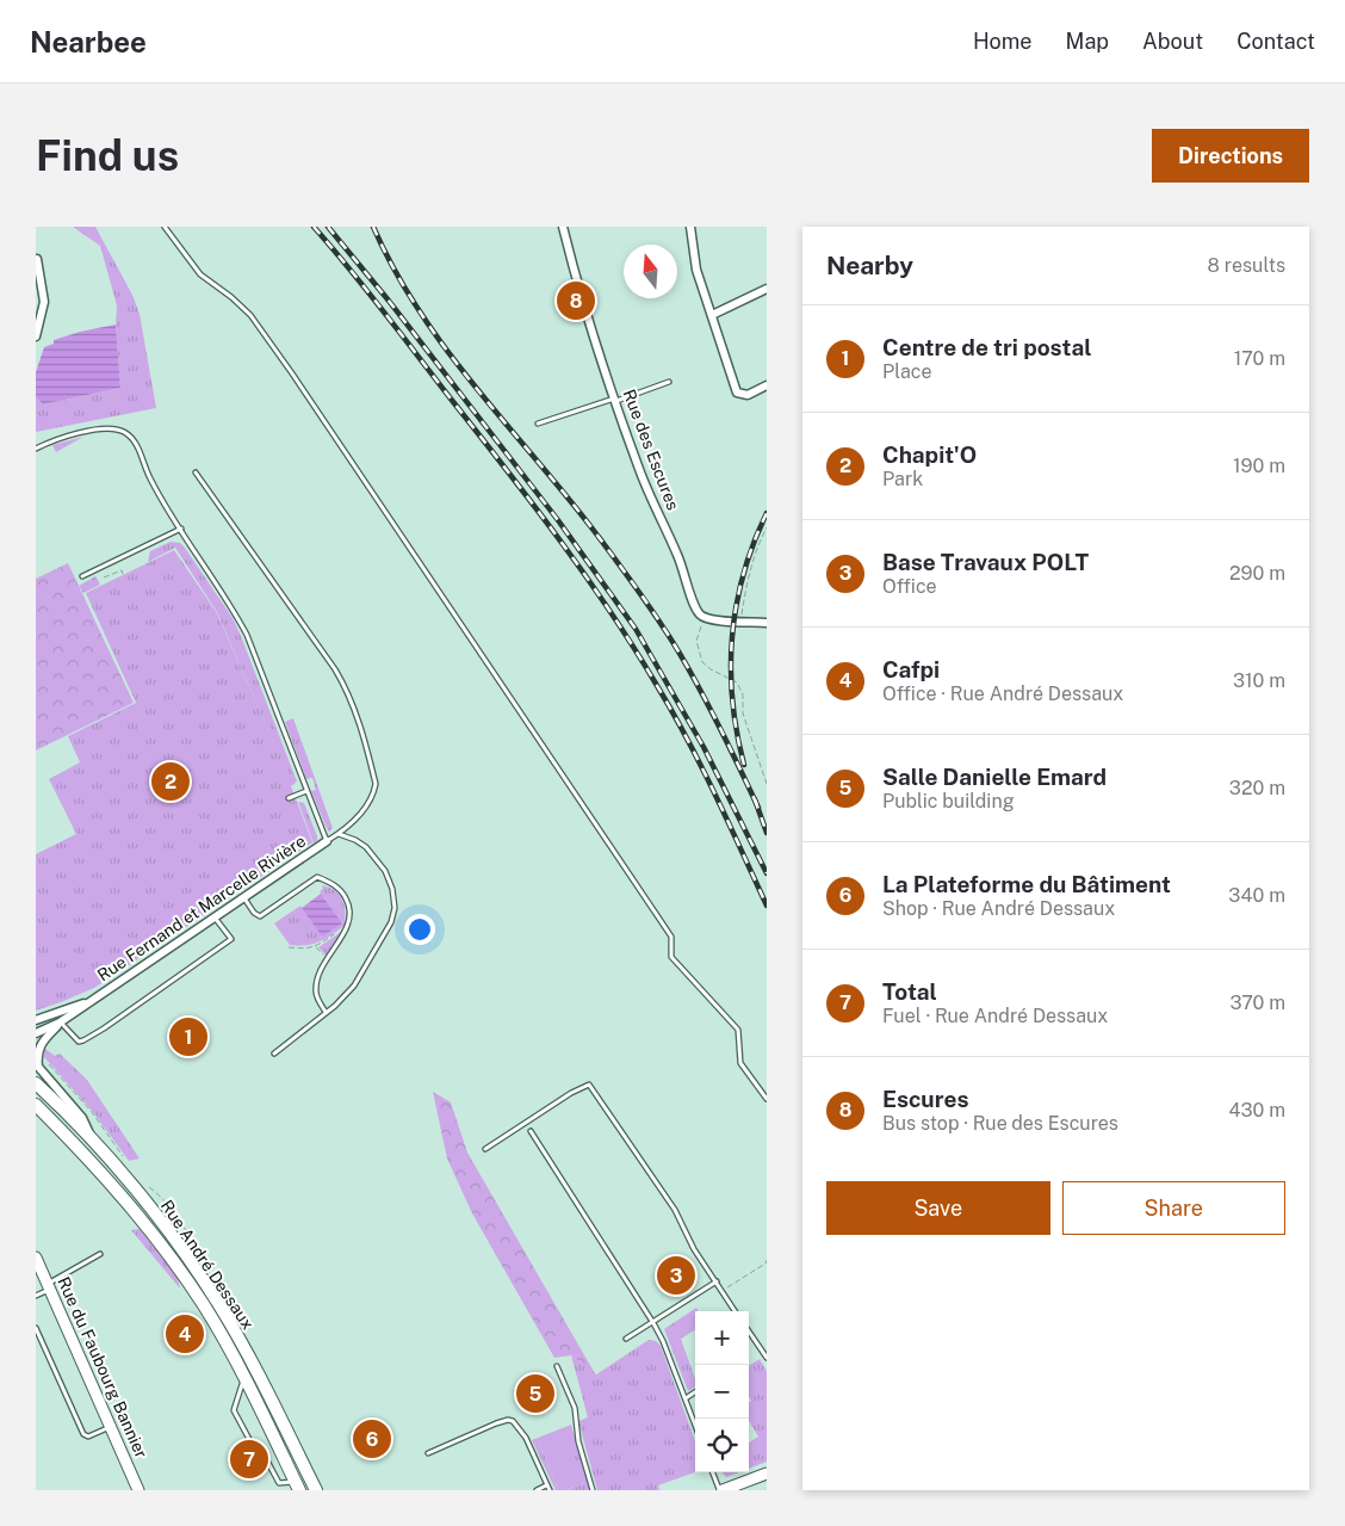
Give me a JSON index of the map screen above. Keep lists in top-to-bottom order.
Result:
{
  "streets": {
    "main road": ["Rue André Dessaux", "Rue du Faubourg Bannier"],
    "street": ["Rue des Escures", "Rue Fernand et Marcelle Rivière"]
  },
  "north": "top",
  "page": {
    "header": "Nearbee",
    "nav": [
      "Home",
      "Map",
      "About",
      "Contact"
    ],
    "buttons": [
      "Directions",
      ["Save", "Share"]
    ],
    "title": "Find us",
    "heading": ["Nearby", "8 results"],
    "pins": [
      "8",
      "2",
      "1",
      "3",
      "4",
      "5",
      "6",
      "7"
    ],
    "list": [
      {
        "mark": "1",
        "name": "Centre de tri postal",
        "note": "Place",
        "value": "170 m"
      },
      {
        "mark": "2",
        "name": "Chapit'O",
        "note": "Park",
        "value": "190 m"
      },
      {
        "mark": "3",
        "name": "Base Travaux POLT",
        "note": "Office",
        "value": "290 m"
      },
      {
        "mark": "4",
        "name": "Cafpi",
        "note": "Office · Rue André Dessaux",
        "value": "310 m"
      },
      {
        "mark": "5",
        "name": "Salle Danielle Emard",
        "note": "Public building",
        "value": "320 m"
      },
      {
        "mark": "6",
        "name": "La Plateforme du Bâtiment",
        "note": "Shop · Rue André Dessaux",
        "value": "340 m"
      },
      {
        "mark": "7",
        "name": "Total",
        "note": "Fuel · Rue André Dessaux",
        "value": "370 m"
      },
      {
        "mark": "8",
        "name": "Escures",
        "note": "Bus stop · Rue des Escures",
        "value": "430 m"
      }
    ],
    "map_buttons": ["+", "−"]
  }
}
